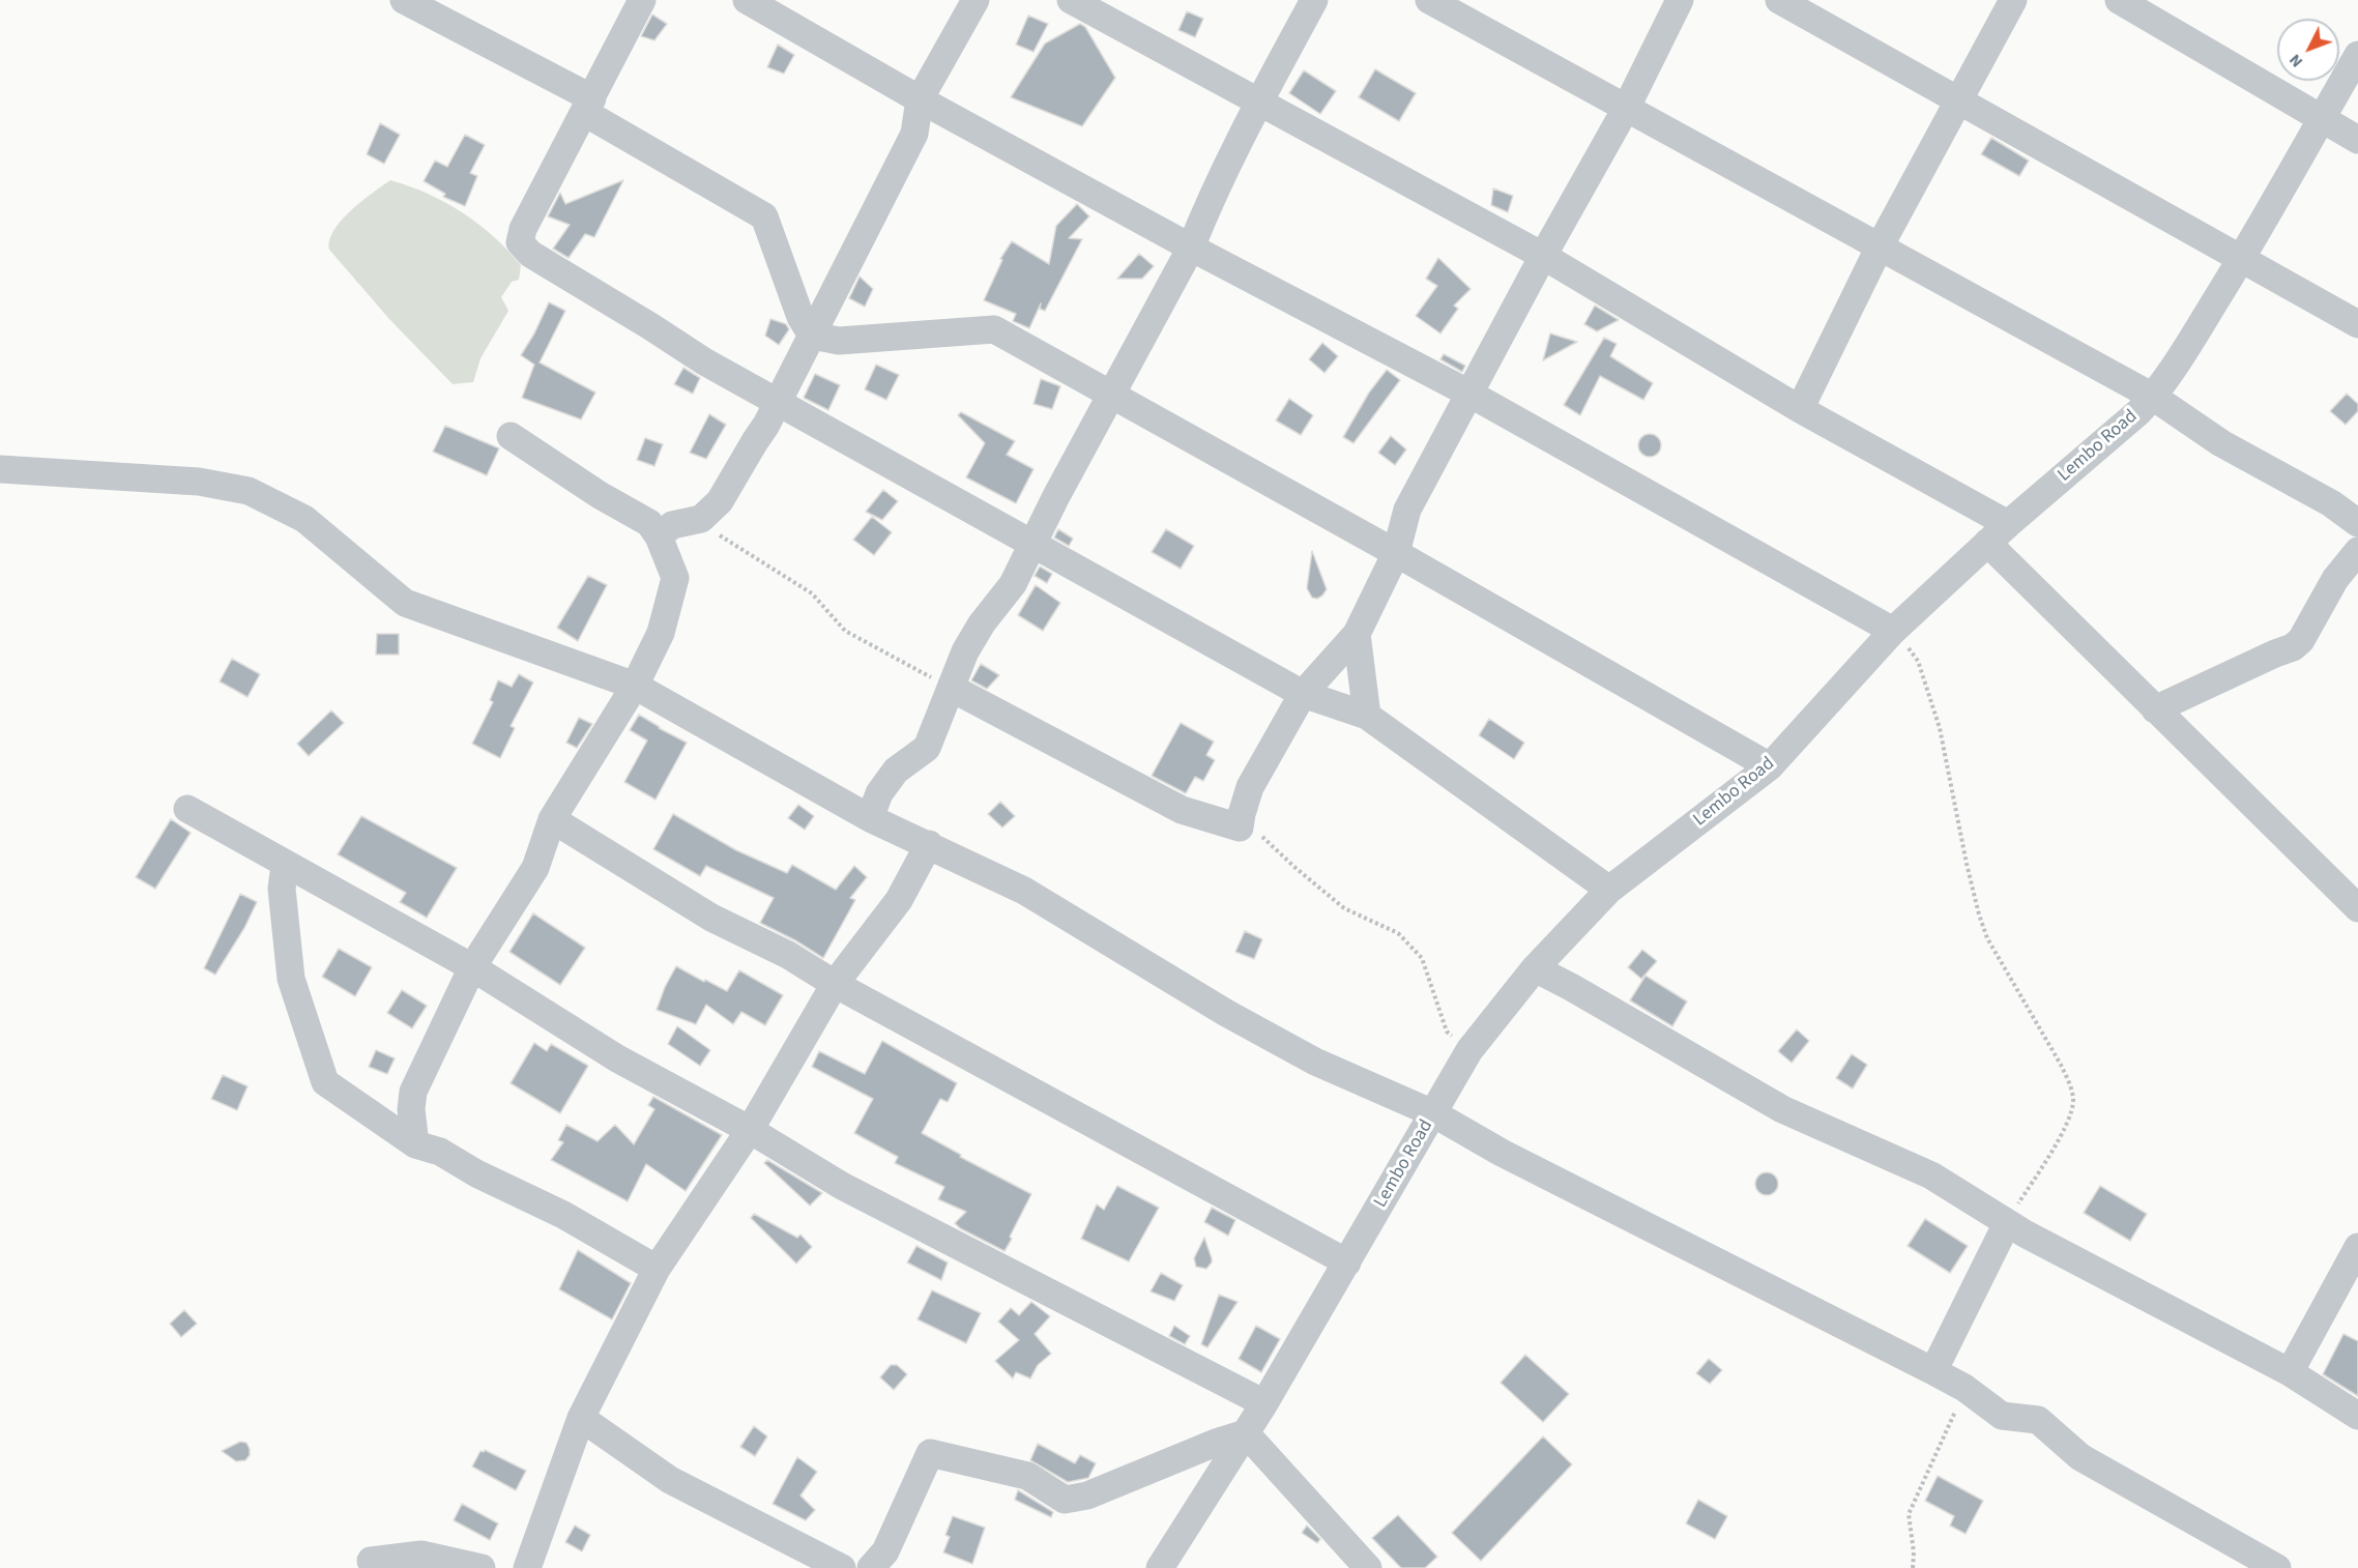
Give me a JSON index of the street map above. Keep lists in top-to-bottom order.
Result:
{
  "streets": {
    "street": ["Lembo Road"]
  },
  "north": "bottom left"
}
